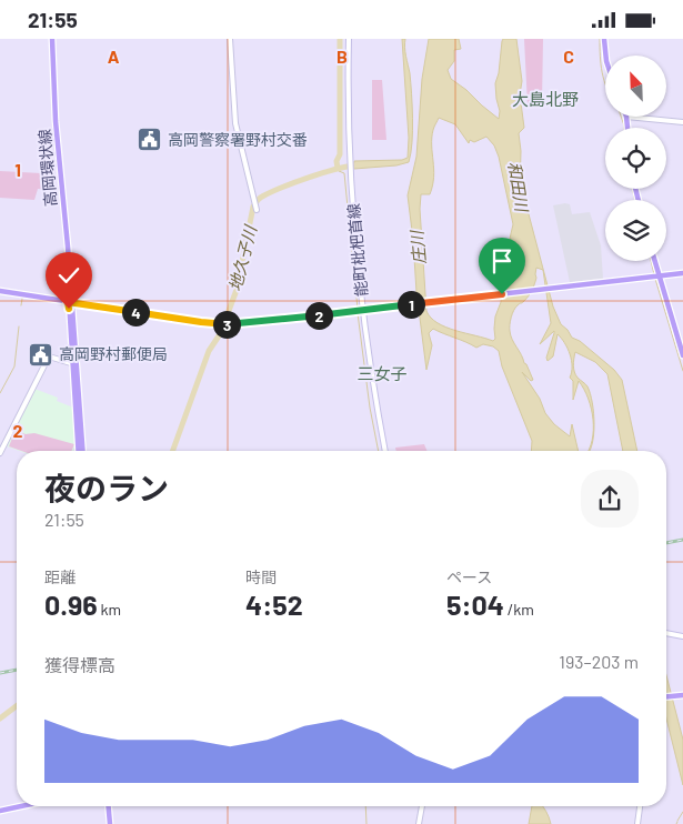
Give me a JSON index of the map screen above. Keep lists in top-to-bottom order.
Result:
{
  "streets": {
    "main road": ["高岡環状線", "能町枇杷首線"]
  },
  "districts": ["大島北野", "三女子"],
  "water": ["和田川", "庄川", "地久子川"],
  "places": {
    "public building": ["高岡警察署野村交番", "高岡野村郵便局"]
  },
  "north": "top left",
  "page": {
    "status": "21:55",
    "pins": [
      "1",
      "4",
      "2",
      "3"
    ],
    "heading": ["夜のラン", "21:55"],
    "stats": [
      ["距離", "0.96 km"],
      ["時間", "4:52"],
      ["ペース", "5:04 /km"]
    ],
    "chart": ["獲得標高", "193–203 m"]
  },
  "grid": {
    "columns": ["A", "B", "C"],
    "rows": ["1", "2"]
  }
}
